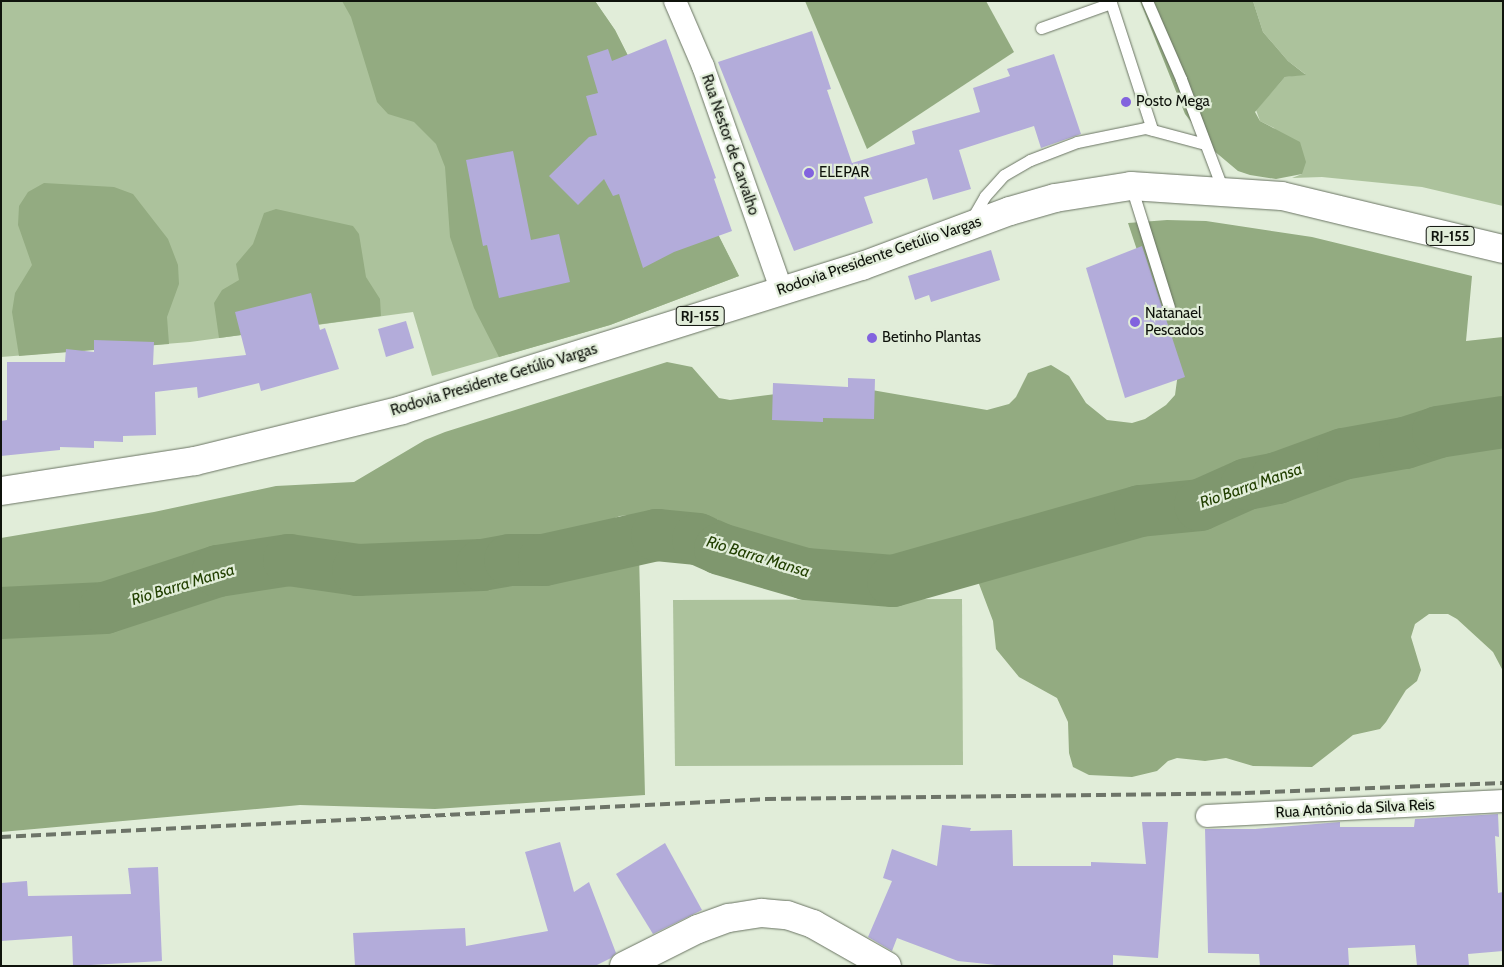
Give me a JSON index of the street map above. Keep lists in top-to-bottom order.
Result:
{
  "streets": {
    "main road": ["RJ-155", "Rodovia Presidente Getúlio Vargas"],
    "street": ["Rua Nestor de Carvalho", "Rua Antônio da Silva Reis"]
  },
  "crossings": [
    ["Rua Nestor de Carvalho", "Rodovia Presidente Getúlio Vargas"]
  ],
  "water": ["Rio Barra Mansa"],
  "places": [
    "Posto Mega",
    "ELEPAR",
    "Natanael Pescados",
    "Betinho Plantas"
  ]
}
